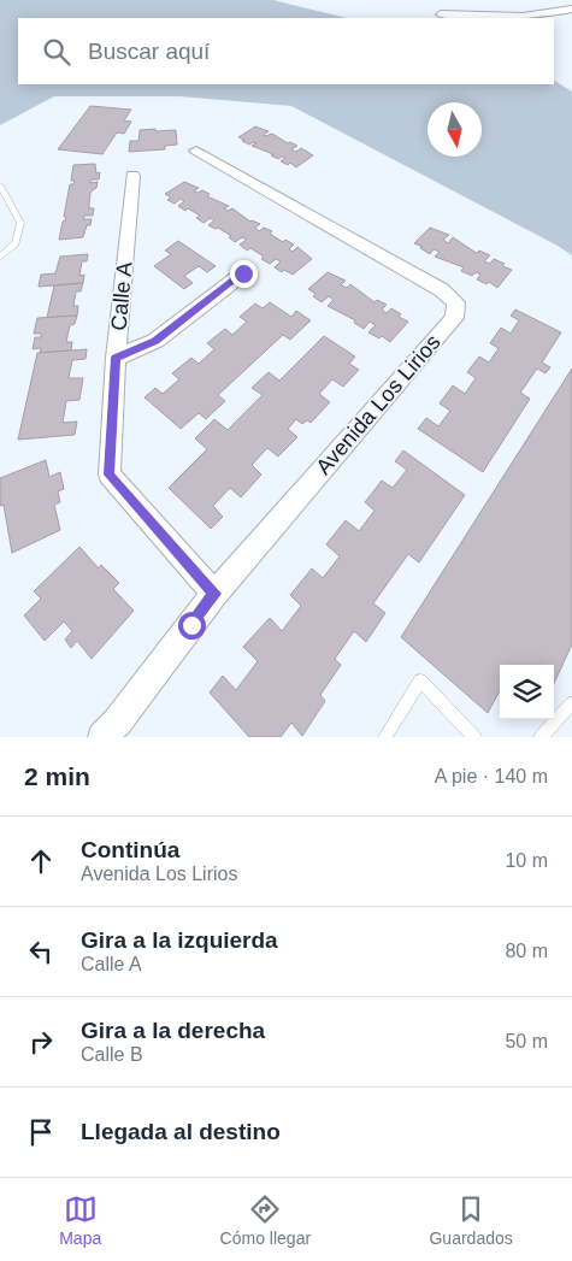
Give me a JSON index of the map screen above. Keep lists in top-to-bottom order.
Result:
{
  "streets": {
    "street": ["Calle A", "Avenida Los Lirios"]
  },
  "crossings": [
    ["Calle A", "Avenida Los Lirios"]
  ],
  "north": "bottom",
  "page": {
    "search": "Buscar aquí",
    "heading": ["2 min", "A pie · 140 m"],
    "list": [
      ["Continúa", "Avenida Los Lirios", "10 m"],
      ["Gira a la izquierda", "Calle A", "80 m"],
      ["Gira a la derecha", "Calle B", "50 m"],
      "Llegada al destino"
    ],
    "nav": ["Mapa", "Cómo llegar", "Guardados"]
  }
}
